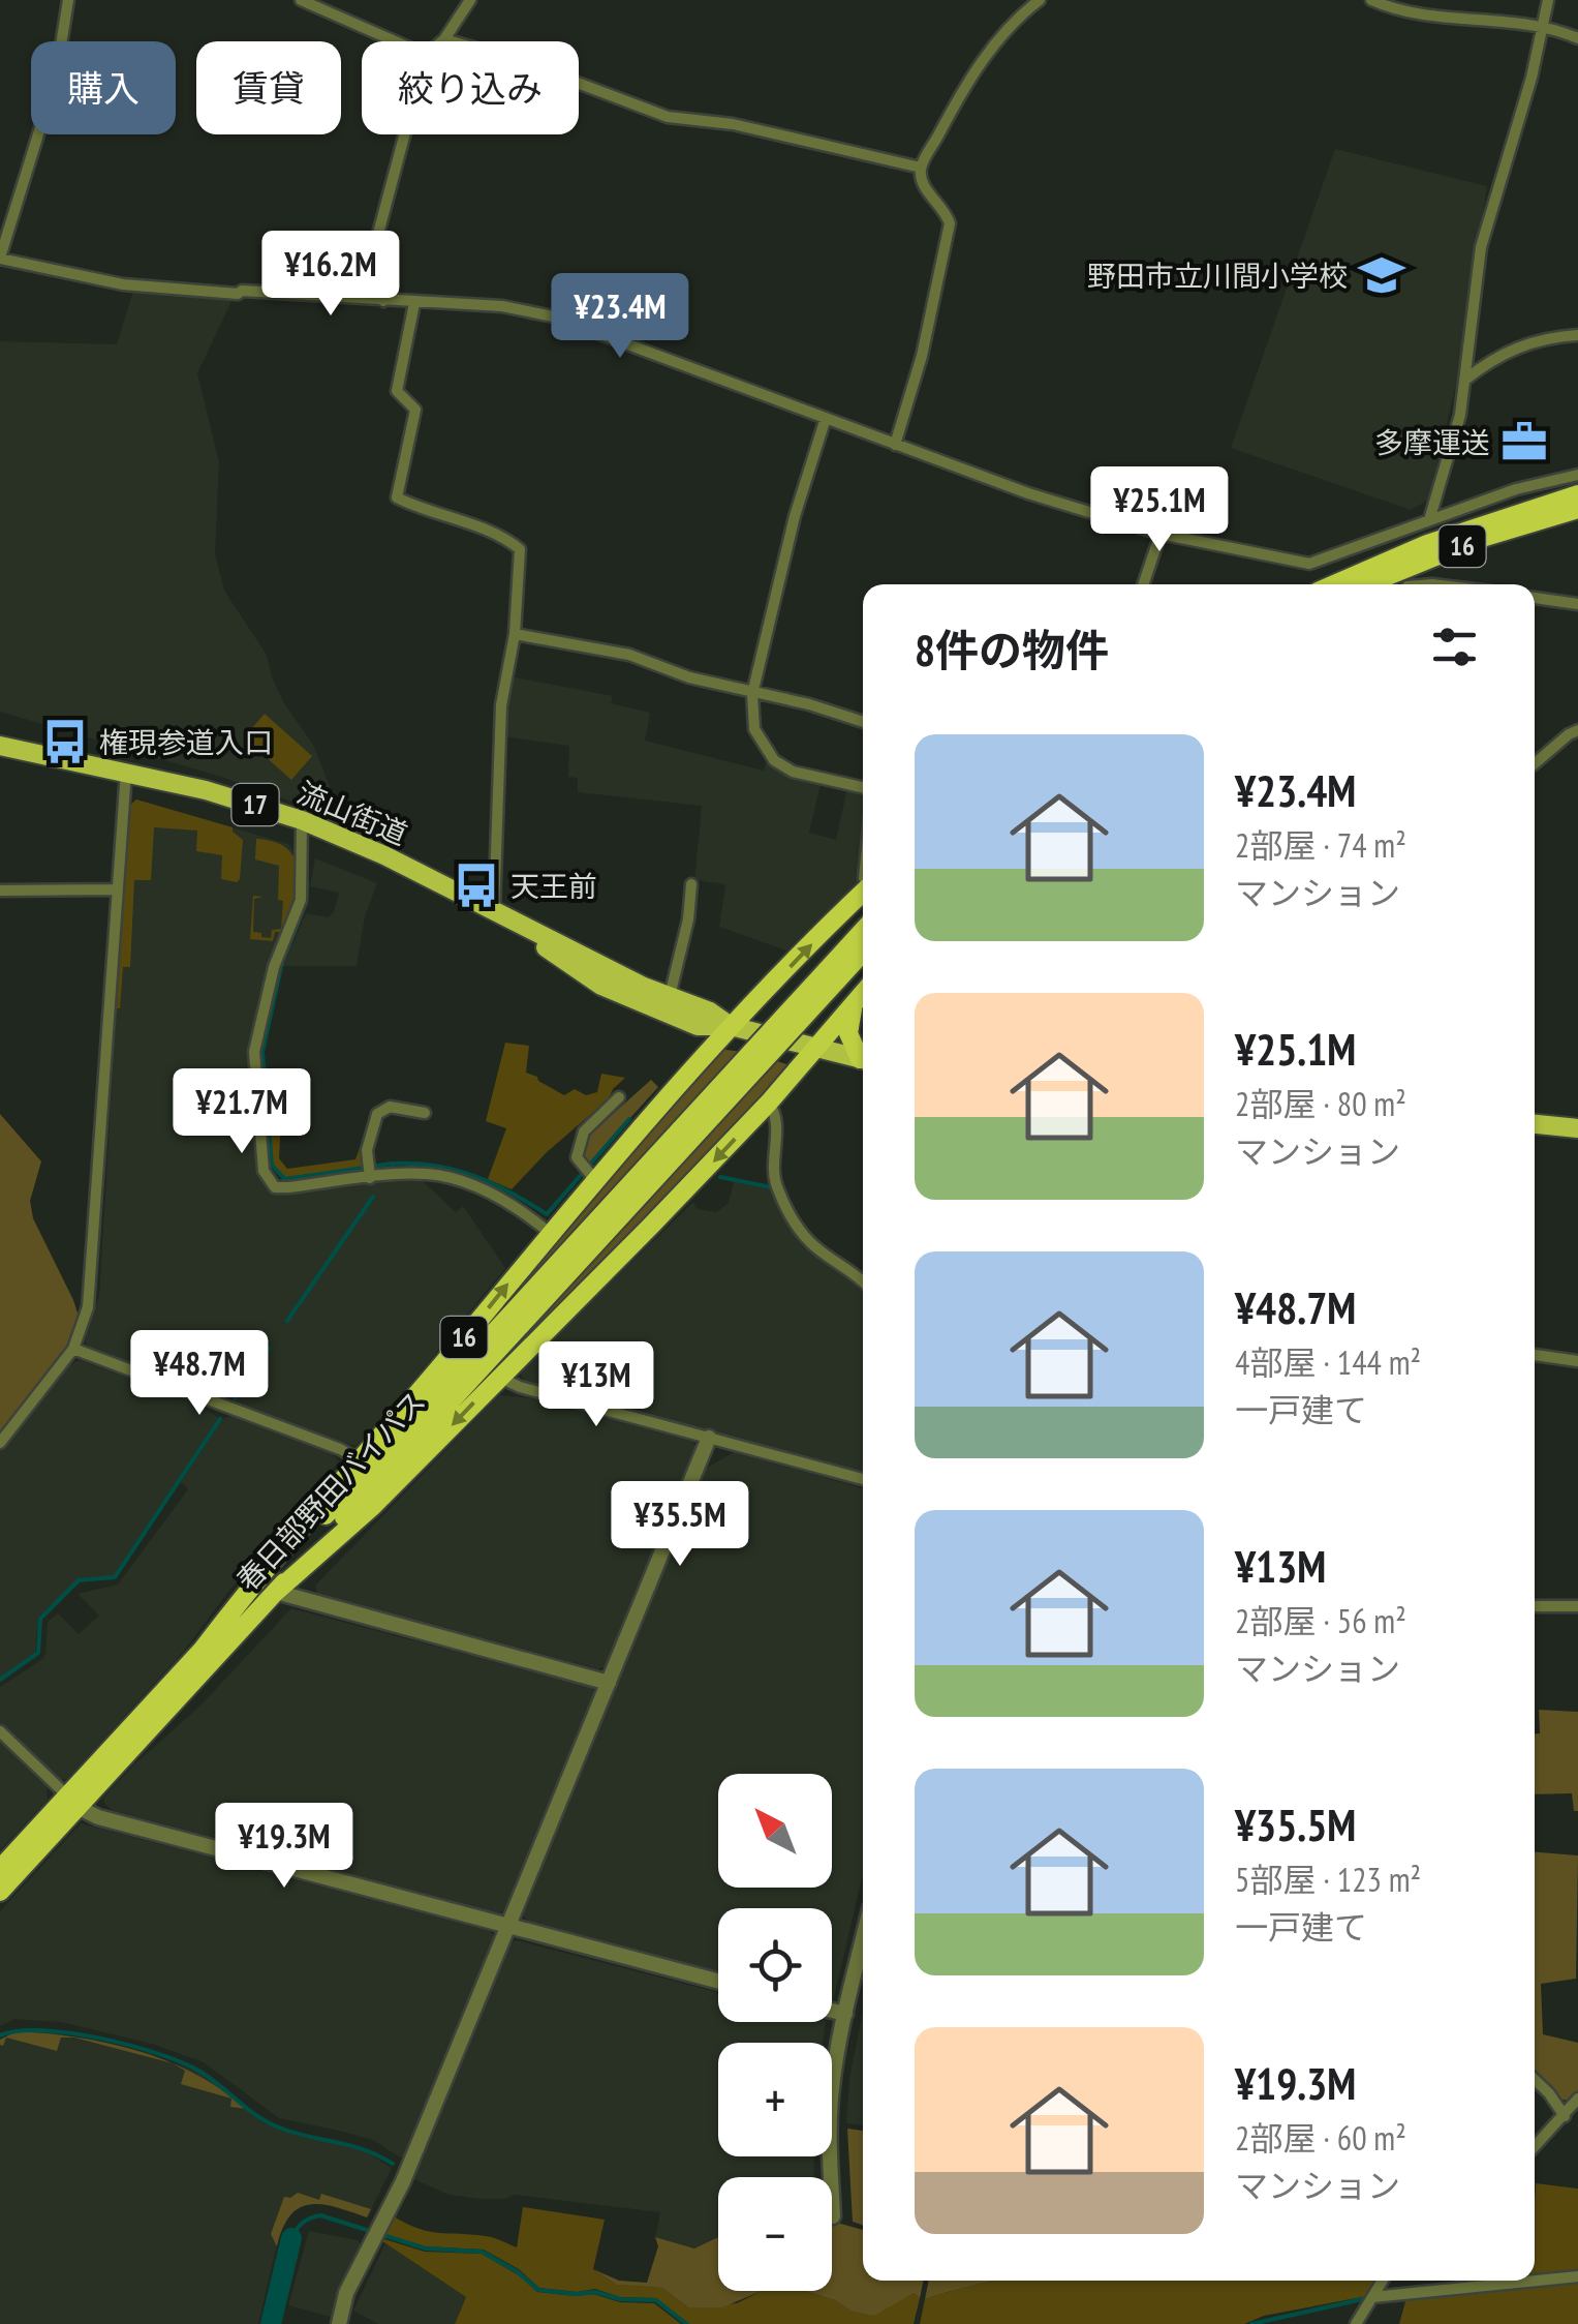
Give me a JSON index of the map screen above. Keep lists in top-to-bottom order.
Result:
{
  "streets": {
    "highway": ["16", "春日部野田バイパス"],
    "main road": ["17", "流山街道"]
  },
  "crossings": [
    ["16", "流山街道"],
    ["16", "春日部野田バイパス"]
  ],
  "places": {
    "school or university": ["野田市立川間小学校"],
    "office": ["多摩運送"],
    "bus stop": ["権現参道入口", "天王前"]
  },
  "north": "top left",
  "page": {
    "chip": ["購入", "賃貸", "絞り込み"],
    "price": [
      "¥16.2M",
      "¥23.4M",
      "¥25.1M",
      "¥21.7M",
      "¥48.7M",
      "¥13M",
      "¥35.5M",
      "¥19.3M"
    ],
    "heading": "8件の物件",
    "list": [
      {
        "name": "¥23.4M",
        "note": "2部屋 · 74 m² · マンション"
      },
      {
        "name": "¥25.1M",
        "note": "2部屋 · 80 m² · マンション"
      },
      {
        "name": "¥48.7M",
        "note": "4部屋 · 144 m² · 一戸建て"
      },
      {
        "name": "¥13M",
        "note": "2部屋 · 56 m² · マンション"
      },
      {
        "name": "¥35.5M",
        "note": "5部屋 · 123 m² · 一戸建て"
      },
      {
        "name": "¥19.3M",
        "note": "2部屋 · 60 m² · マンション"
      }
    ],
    "map_buttons": ["+", "−"]
  }
}
